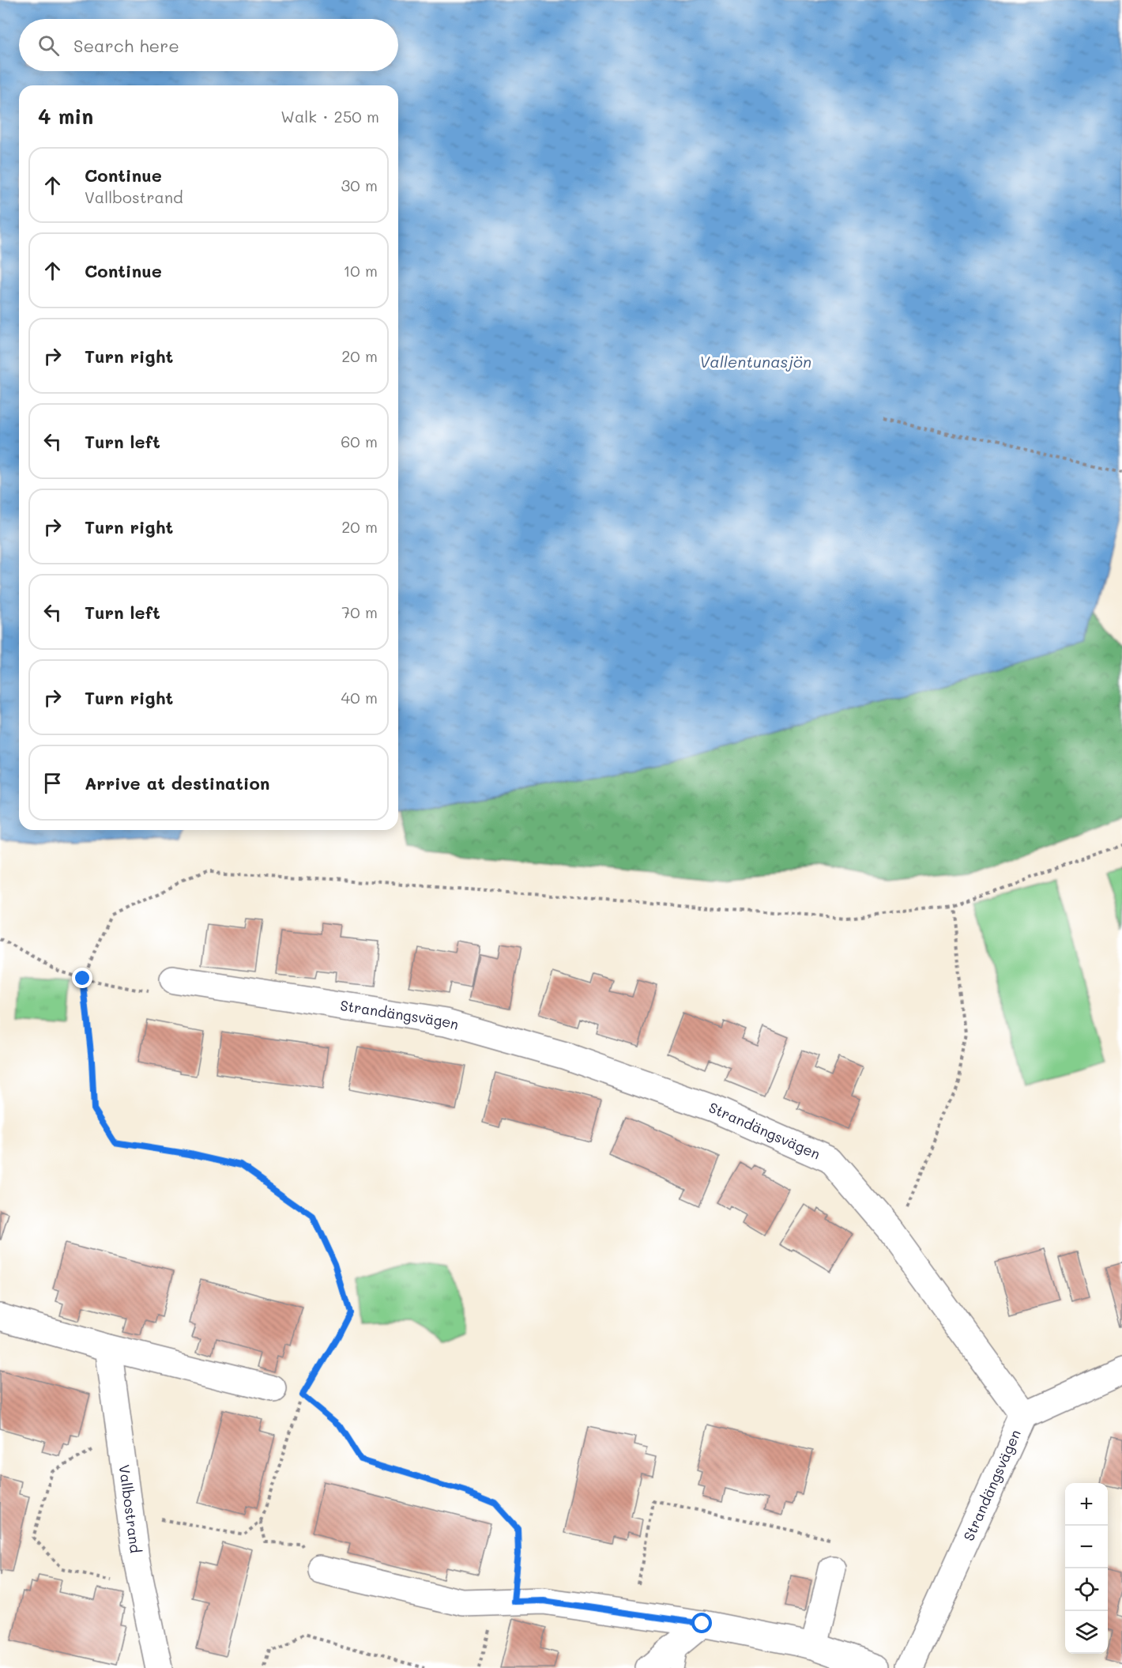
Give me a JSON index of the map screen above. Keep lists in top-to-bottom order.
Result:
{
  "streets": {
    "street": ["Strandängsvägen", "Vallbostrand"]
  },
  "water": ["Vallentunasjön"],
  "page": {
    "search": "Search here",
    "heading": ["4 min", "Walk · 250 m"],
    "list": [
      ["Continue", "Vallbostrand", "30 m"],
      ["Continue", "10 m"],
      ["Turn right", "20 m"],
      ["Turn left", "60 m"],
      ["Turn right", "20 m"],
      ["Turn left", "70 m"],
      ["Turn right", "40 m"],
      "Arrive at destination"
    ],
    "map_buttons": ["+", "−"]
  }
}
